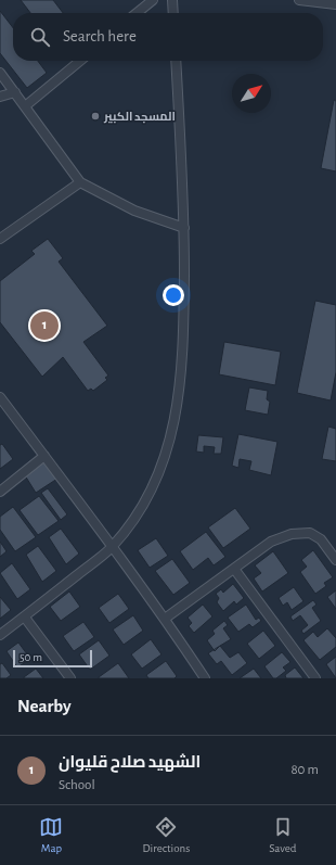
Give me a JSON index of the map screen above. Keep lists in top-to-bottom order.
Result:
{
  "places": ["المسجد الكبير"],
  "scale_bar": "50 m",
  "north": "top right",
  "page": {
    "search": "Search here",
    "pins": "1",
    "scale": "50 m",
    "heading": "Nearby",
    "list": [
      {
        "mark": "1",
        "name": "الشهيد صلاح قليوان",
        "note": "School",
        "value": "80 m"
      }
    ],
    "nav": ["Map", "Directions", "Saved"]
  }
}
